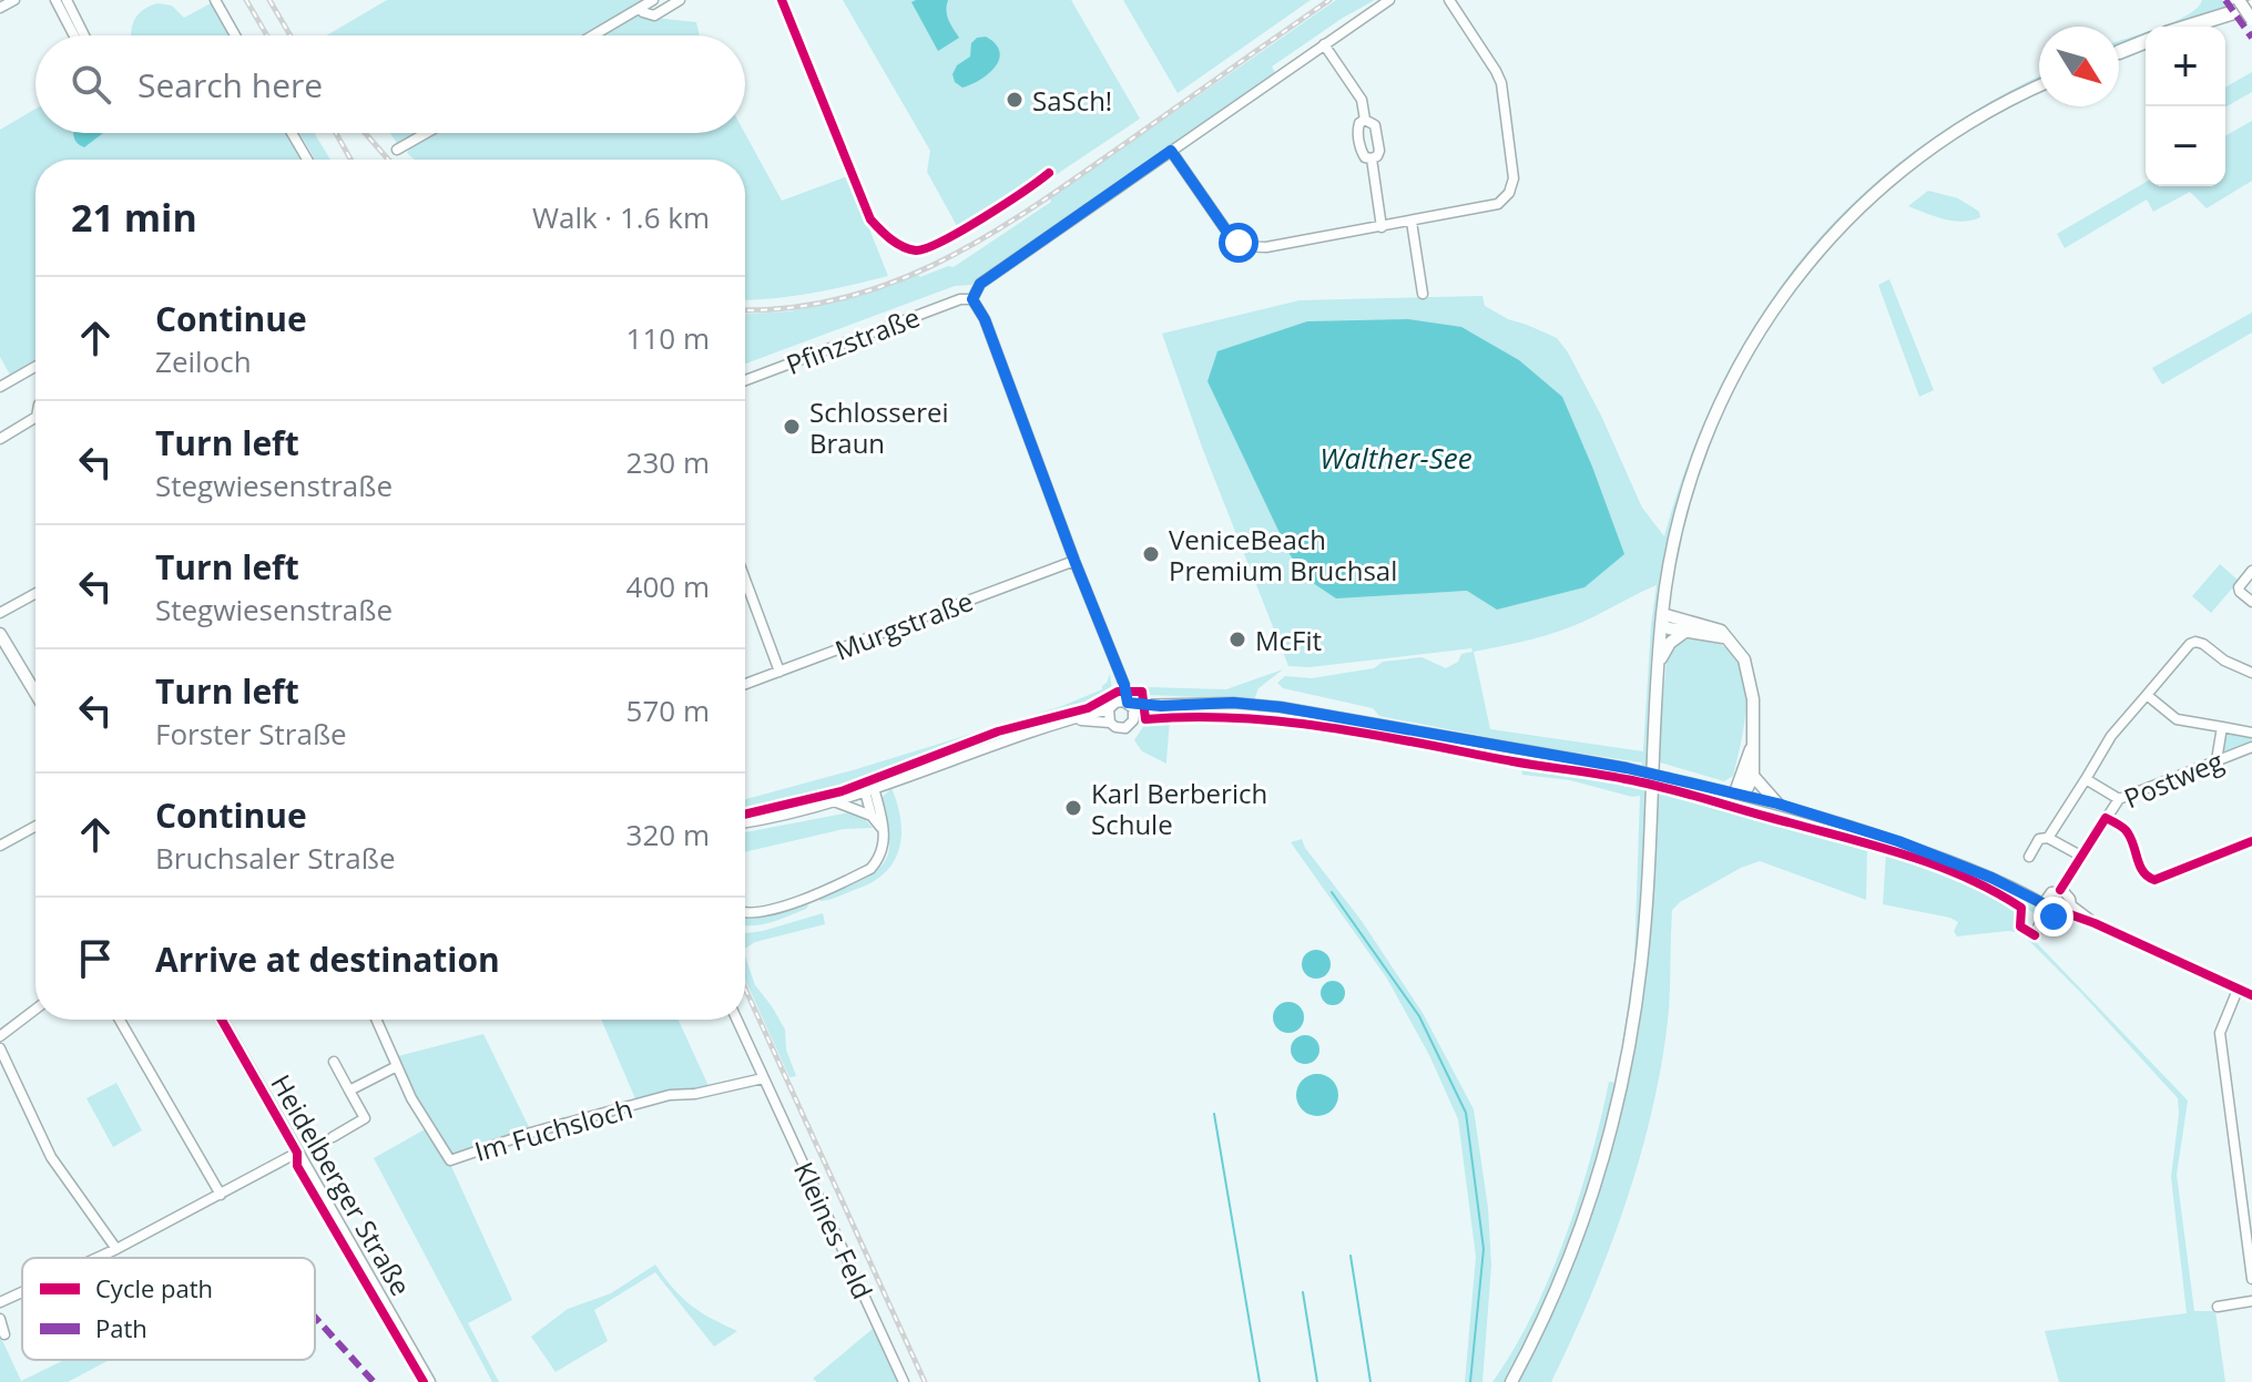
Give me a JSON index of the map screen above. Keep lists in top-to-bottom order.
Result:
{
  "streets": {
    "main road": ["Heidelberger Straße"],
    "street": [
      "Pfinzstraße",
      "Murgstraße",
      "Postweg",
      "Im Fuchsloch",
      "Kleines Feld"
    ]
  },
  "crossings": [
    ["Im Fuchsloch", "Kleines Feld"]
  ],
  "water": ["Walther-See"],
  "places": [
    "SaSch!",
    "Schlosserei Braun",
    "VeniceBeach Premium Bruchsal",
    "McFit",
    "Karl Berberich Schule"
  ],
  "legend": ["Cycle path", "Path"],
  "north": "bottom right",
  "page": {
    "map_buttons": ["+", "−"],
    "search": "Search here",
    "heading": ["21 min", "Walk · 1.6 km"],
    "list": [
      ["Continue", "Zeiloch", "110 m"],
      ["Turn left", "Stegwiesenstraße", "230 m"],
      ["Turn left", "Stegwiesenstraße", "400 m"],
      ["Turn left", "Forster Straße", "570 m"],
      ["Continue", "Bruchsaler Straße", "320 m"],
      "Arrive at destination"
    ]
  }
}
